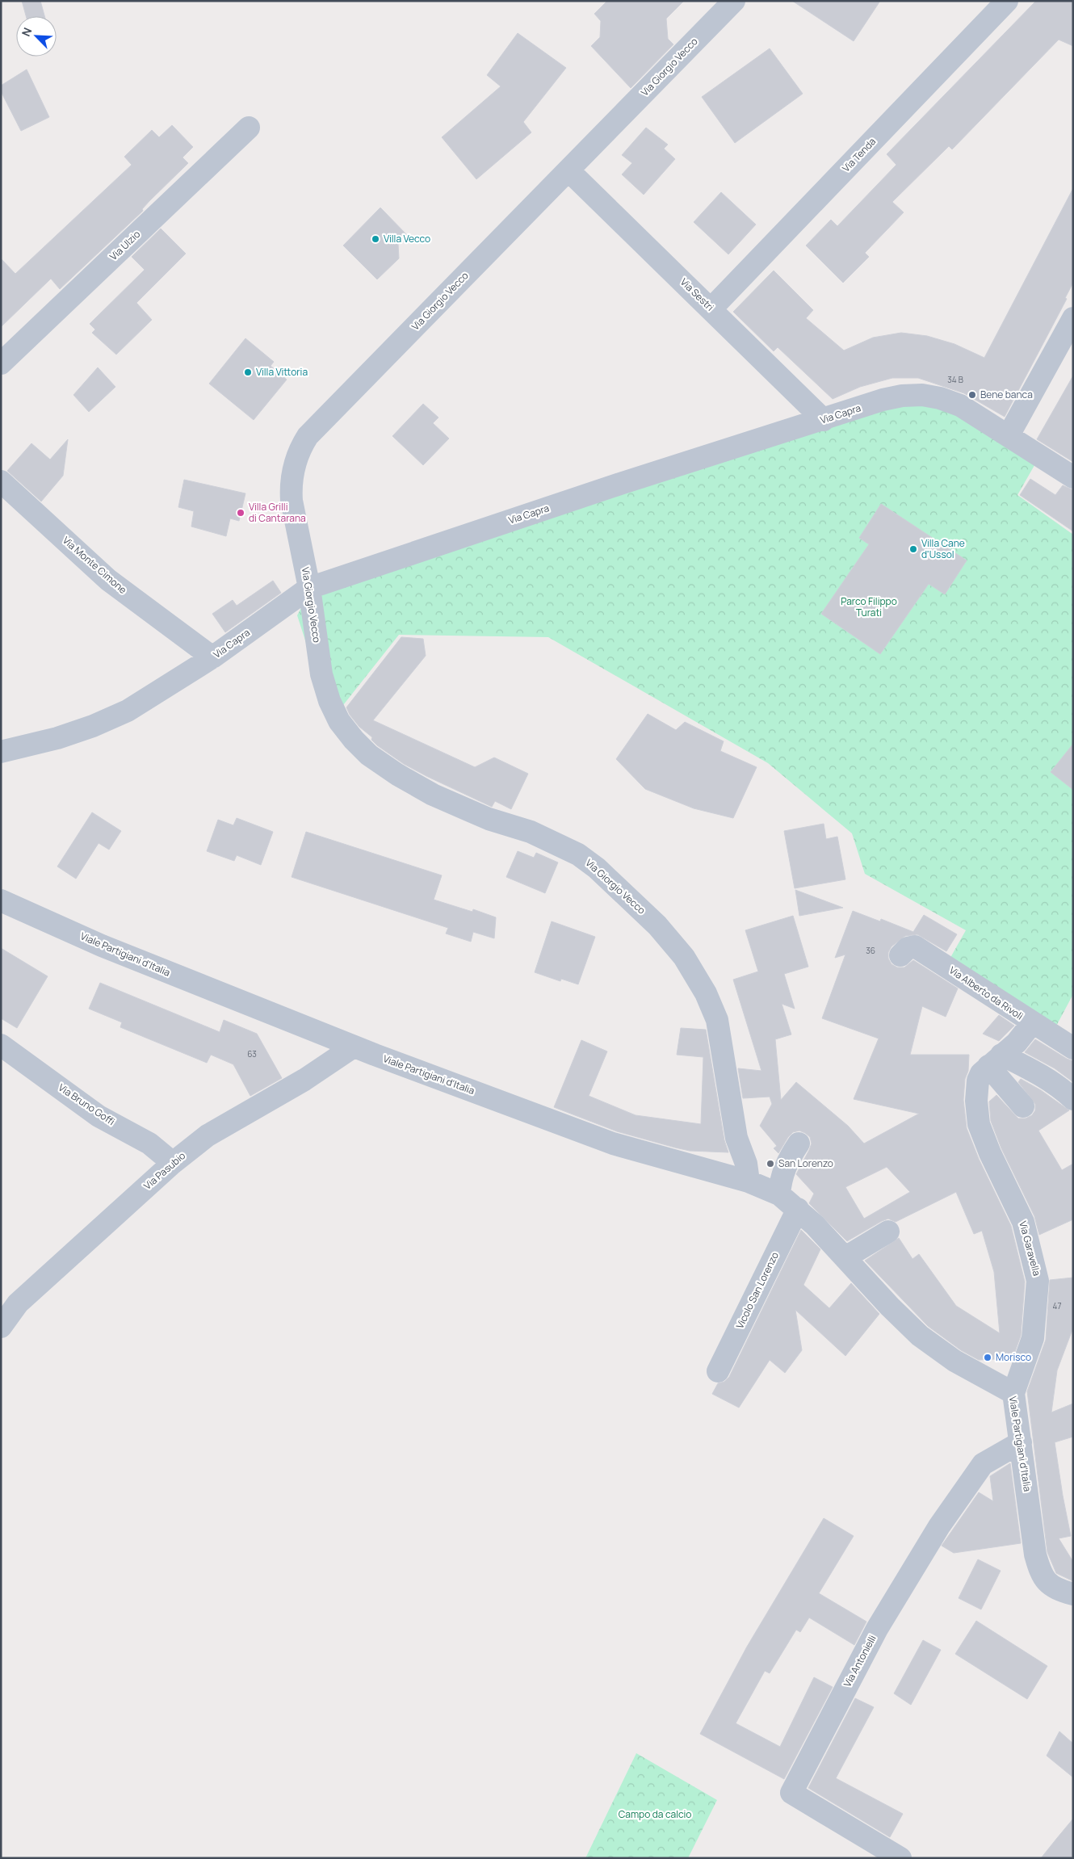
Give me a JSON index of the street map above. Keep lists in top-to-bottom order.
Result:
{
  "streets": {
    "street": [
      "Via Giorgio Vecco",
      "Via Tenda",
      "Via Ulzio",
      "Via Sestri",
      "Via Capra",
      "Via Monte Cimone",
      "Viale Partigiani d'Italia",
      "Via Alberto da Rivoli",
      "Via Bruno Goffi",
      "Via Pasubio",
      "Via Garavella",
      "Vicolo San Lorenzo",
      "Via Antonielli"
    ]
  },
  "crossings": [
    ["Via Giorgio Vecco", "Via Sestri"],
    ["Via Giorgio Vecco", "Via Capra"],
    ["Via Giorgio Vecco", "Viale Partigiani d'Italia"],
    ["Via Tenda", "Via Sestri"],
    ["Via Sestri", "Via Capra"],
    ["Via Capra", "Via Monte Cimone"],
    ["Viale Partigiani d'Italia", "Via Pasubio"],
    ["Viale Partigiani d'Italia", "Via Garavella"],
    ["Viale Partigiani d'Italia", "Vicolo San Lorenzo"],
    ["Viale Partigiani d'Italia", "Via Antonielli"],
    ["Via Alberto da Rivoli", "Via Garavella"],
    ["Via Bruno Goffi", "Via Pasubio"]
  ],
  "parks": ["Parco Filippo Turati", "Campo da calcio"],
  "places": [
    "Villa Vecco",
    "Villa Vittoria",
    "Bene banca",
    "Villa Grilli di Cantarana",
    "Villa Cane d'Ussol",
    "San Lorenzo",
    "Morisco"
  ],
  "house_numbers": [
    "34 B",
    "36",
    "63",
    "47"
  ],
  "north": "top left"
}
